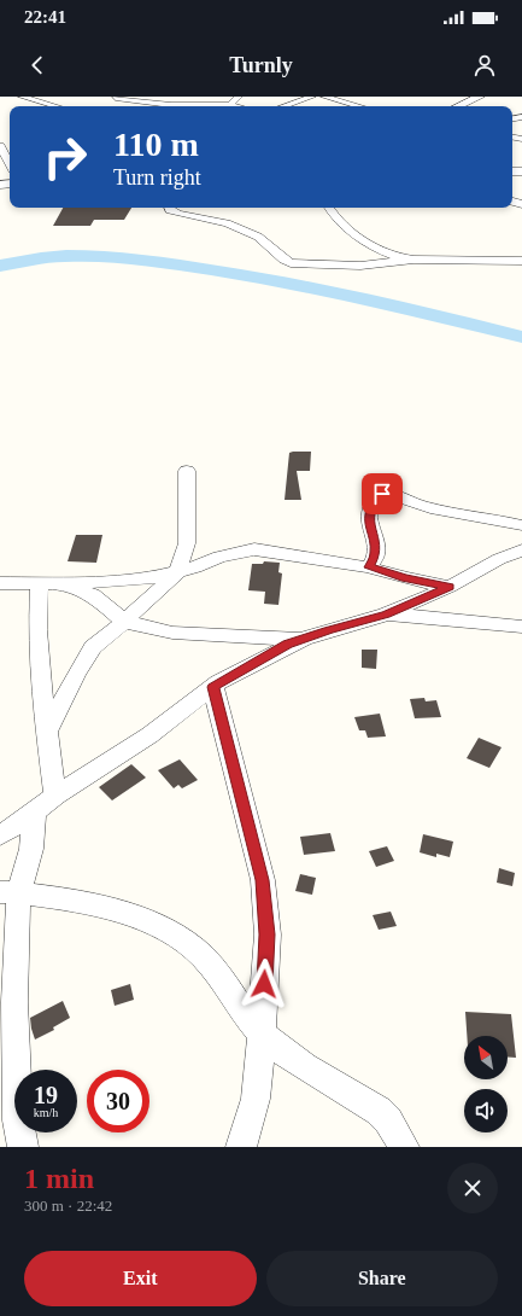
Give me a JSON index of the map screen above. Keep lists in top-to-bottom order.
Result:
{
  "north": "top left",
  "page": {
    "status": "22:41",
    "header": "Turnly",
    "turn": ["110 m", "Turn right"],
    "speed": "19 km/h",
    "limit": "30",
    "heading": ["1 min", "300 m · 22:42"],
    "buttons": ["Exit", "Share"]
  }
}
